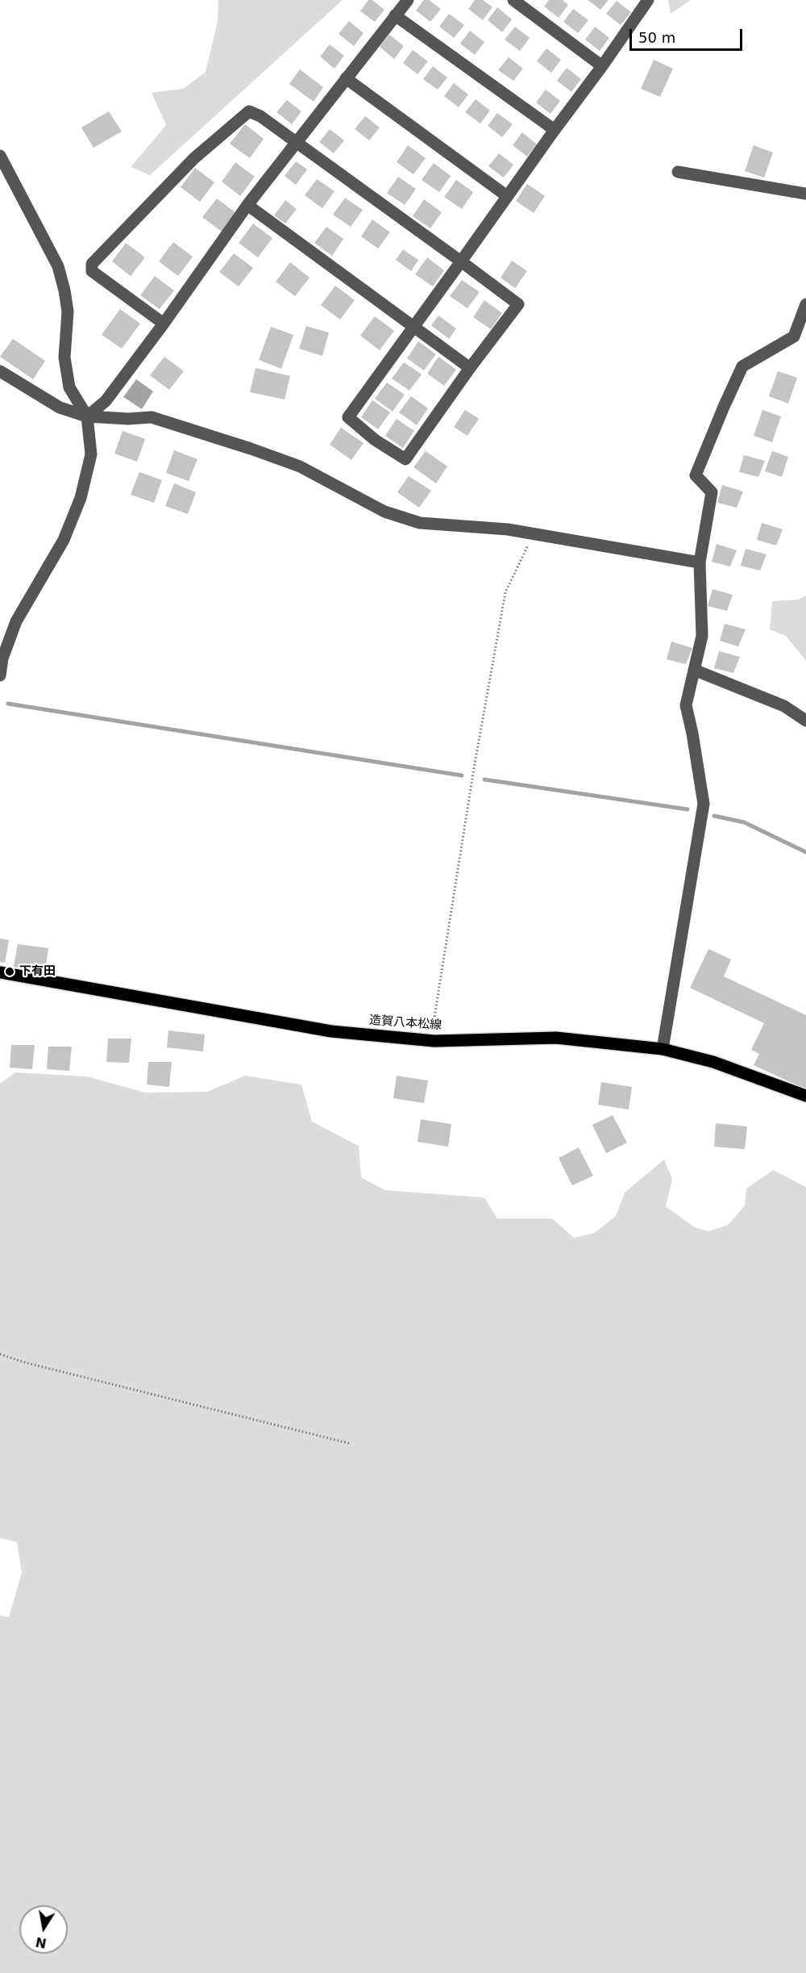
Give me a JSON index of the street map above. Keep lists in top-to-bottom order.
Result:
{
  "streets": {
    "main road": ["造賀八本松線"]
  },
  "places": ["下有田"],
  "scale_bar": "50 m",
  "north": "bottom"
}
